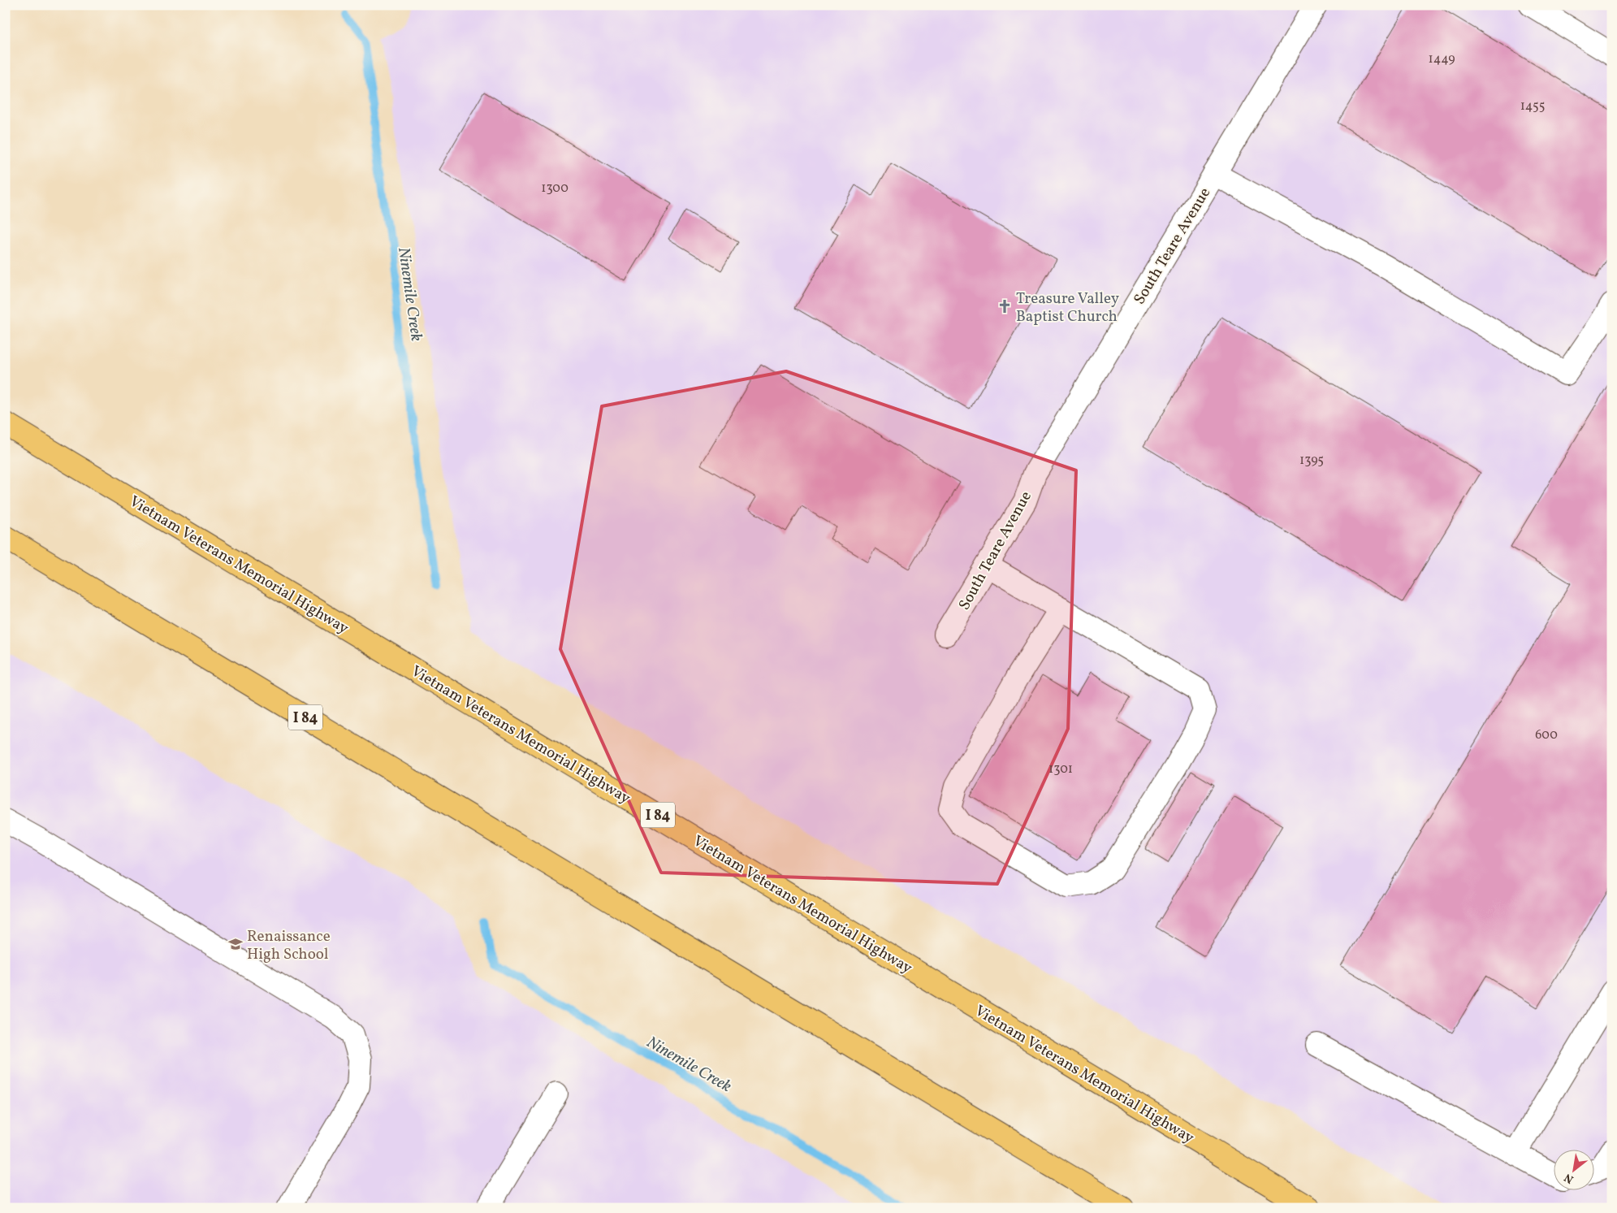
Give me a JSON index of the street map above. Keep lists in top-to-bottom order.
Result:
{
  "streets": {
    "highway": ["Vietnam Veterans Memorial Highway", "I 84"],
    "street": ["South Teare Avenue"]
  },
  "water": ["Ninemile Creek"],
  "places": {
    "church": ["Treasure Valley Baptist Church"],
    "school or university": ["Renaissance High School"]
  },
  "house_numbers": [
    "1449",
    "1455",
    "1300",
    "1395",
    "600",
    "1301"
  ],
  "north": "bottom left"
}
